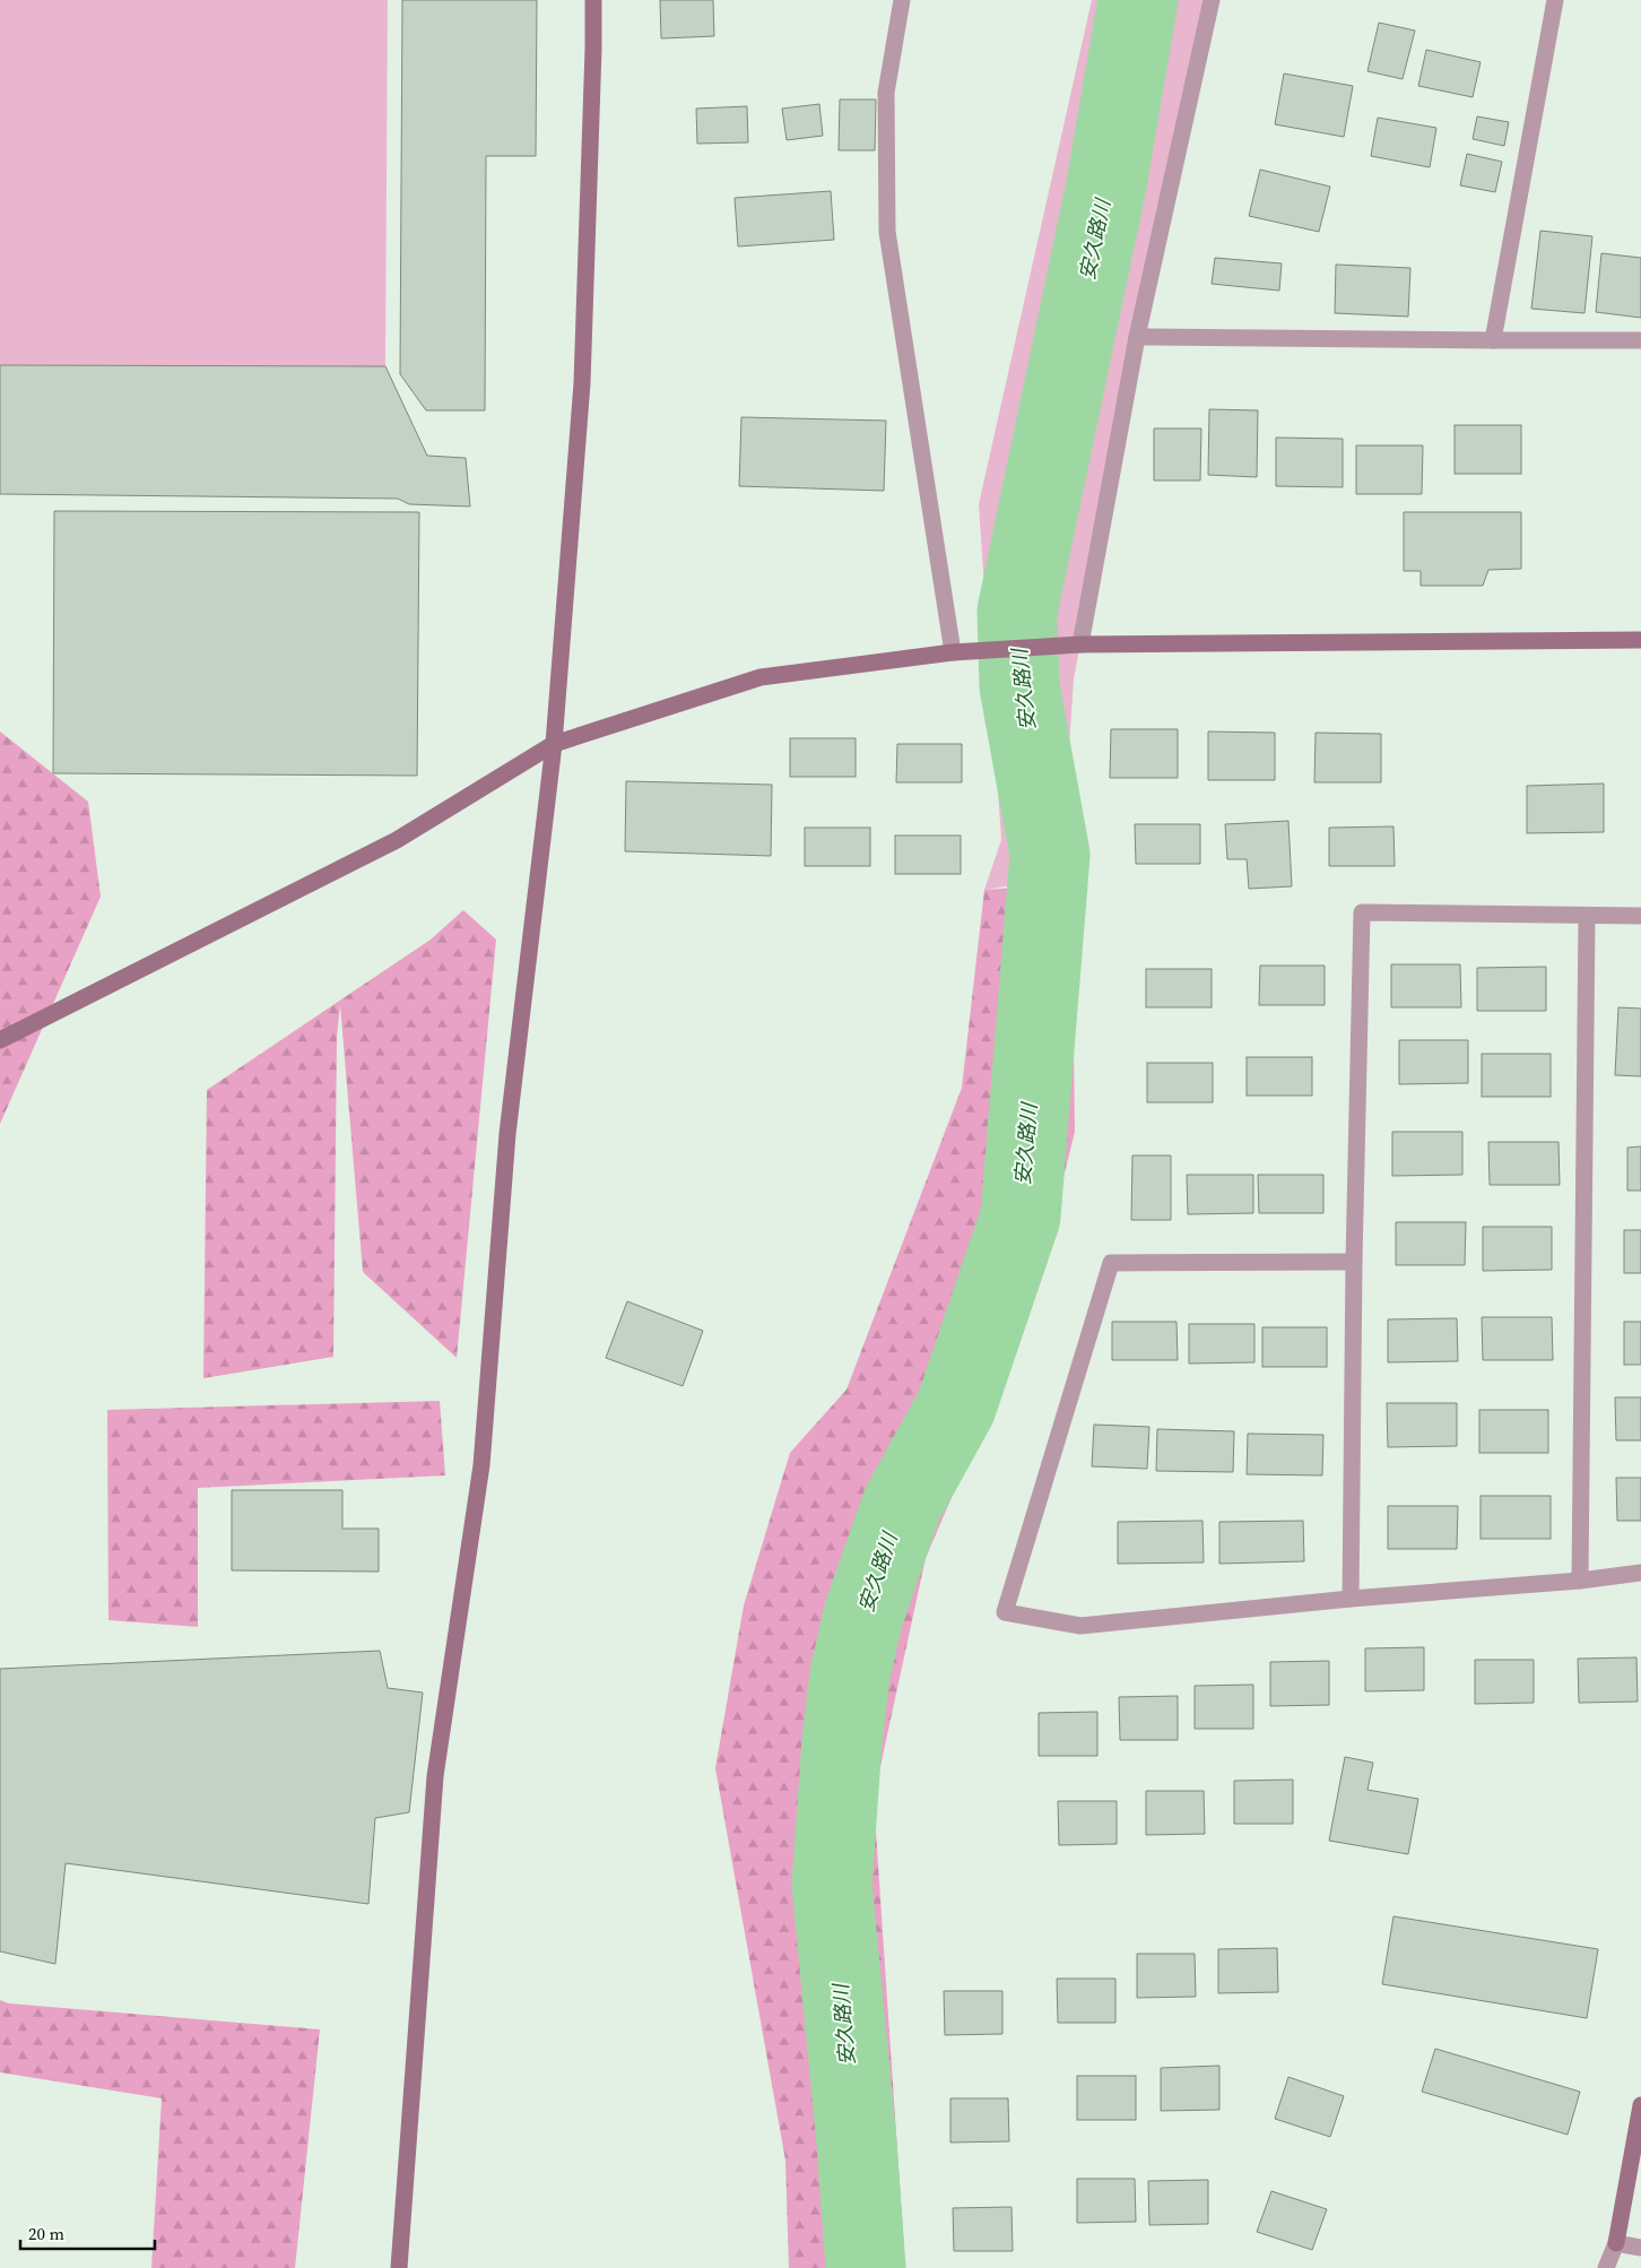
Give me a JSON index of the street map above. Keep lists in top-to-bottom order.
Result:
{
  "water": ["安久路川"],
  "scale_bar": "20 m"
}
